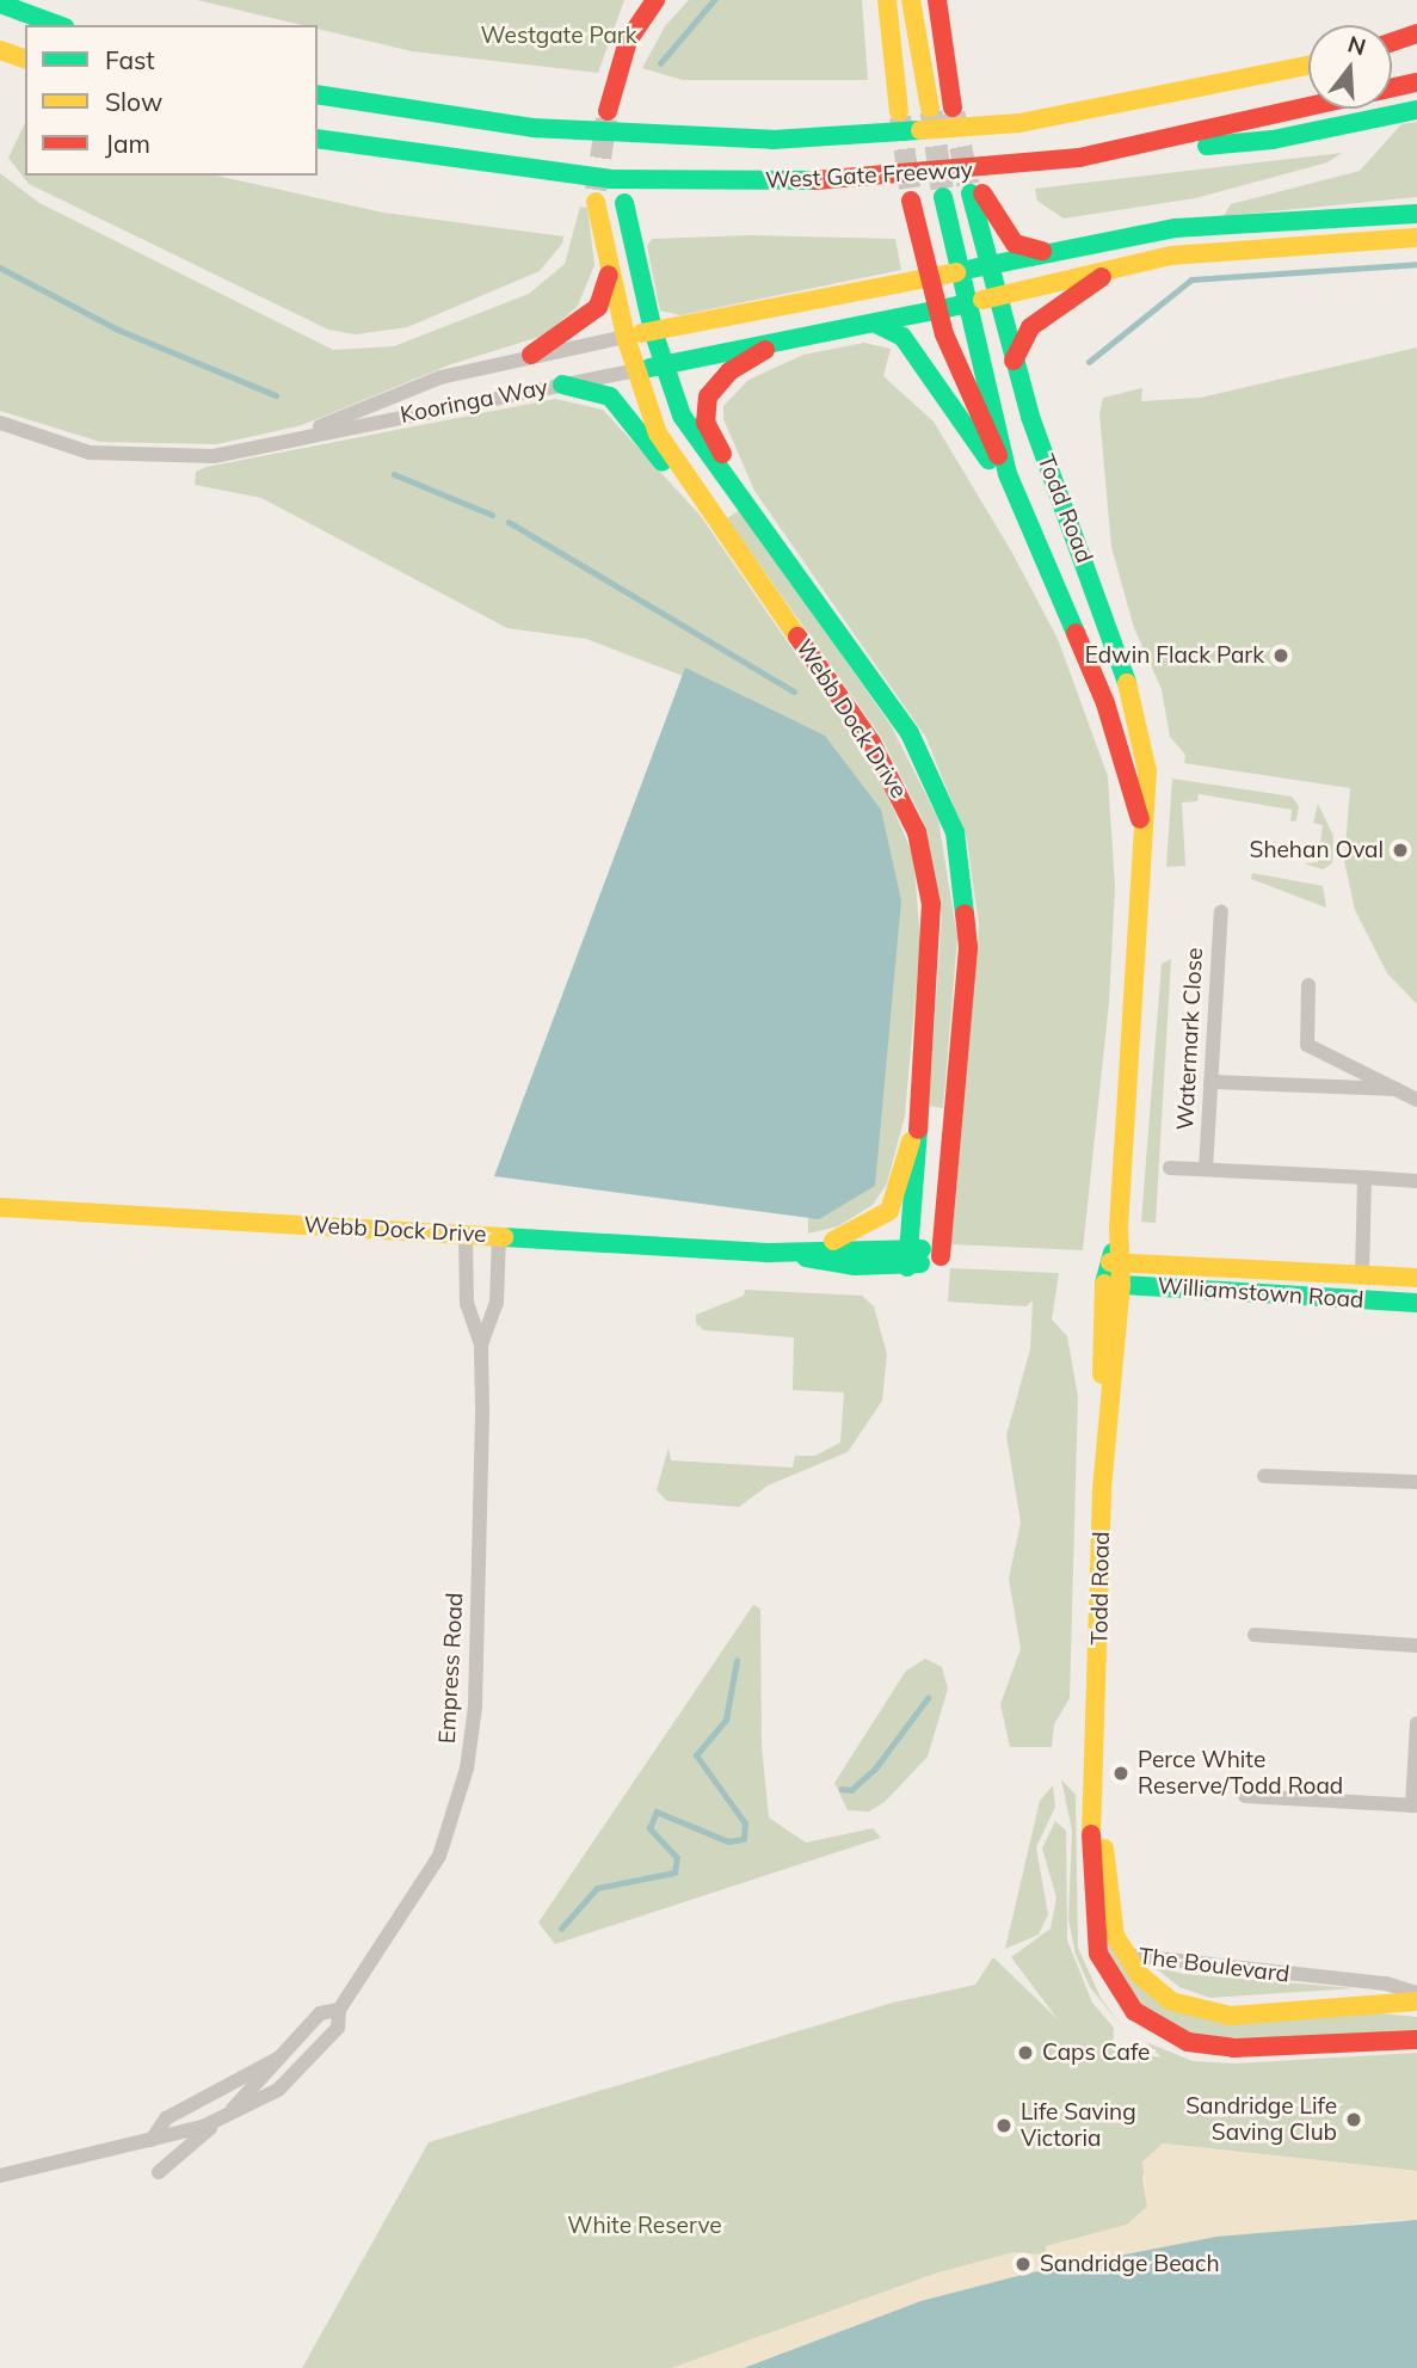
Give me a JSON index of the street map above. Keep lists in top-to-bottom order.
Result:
{
  "streets": {
    "main road": [
      "West Gate Freeway",
      "Kooringa Way",
      "Todd Road",
      "Webb Dock Drive",
      "Williamstown Road",
      "The Boulevard"
    ],
    "street": ["Watermark Close", "Empress Road"]
  },
  "crossings": [
    ["Kooringa Way", "Webb Dock Drive"],
    ["Todd Road", "Williamstown Road"],
    ["Todd Road", "The Boulevard"],
    ["Webb Dock Drive", "Empress Road"]
  ],
  "parks": ["Westgate Park", "White Reserve"],
  "places": [
    "Edwin Flack Park",
    "Shehan Oval",
    "Perce White Reserve/Todd Road",
    "Caps Cafe",
    "Sandridge Life Saving Club",
    "Life Saving Victoria",
    "Sandridge Beach"
  ],
  "legend": ["Fast", "Slow", "Jam"],
  "north": "top"
}
